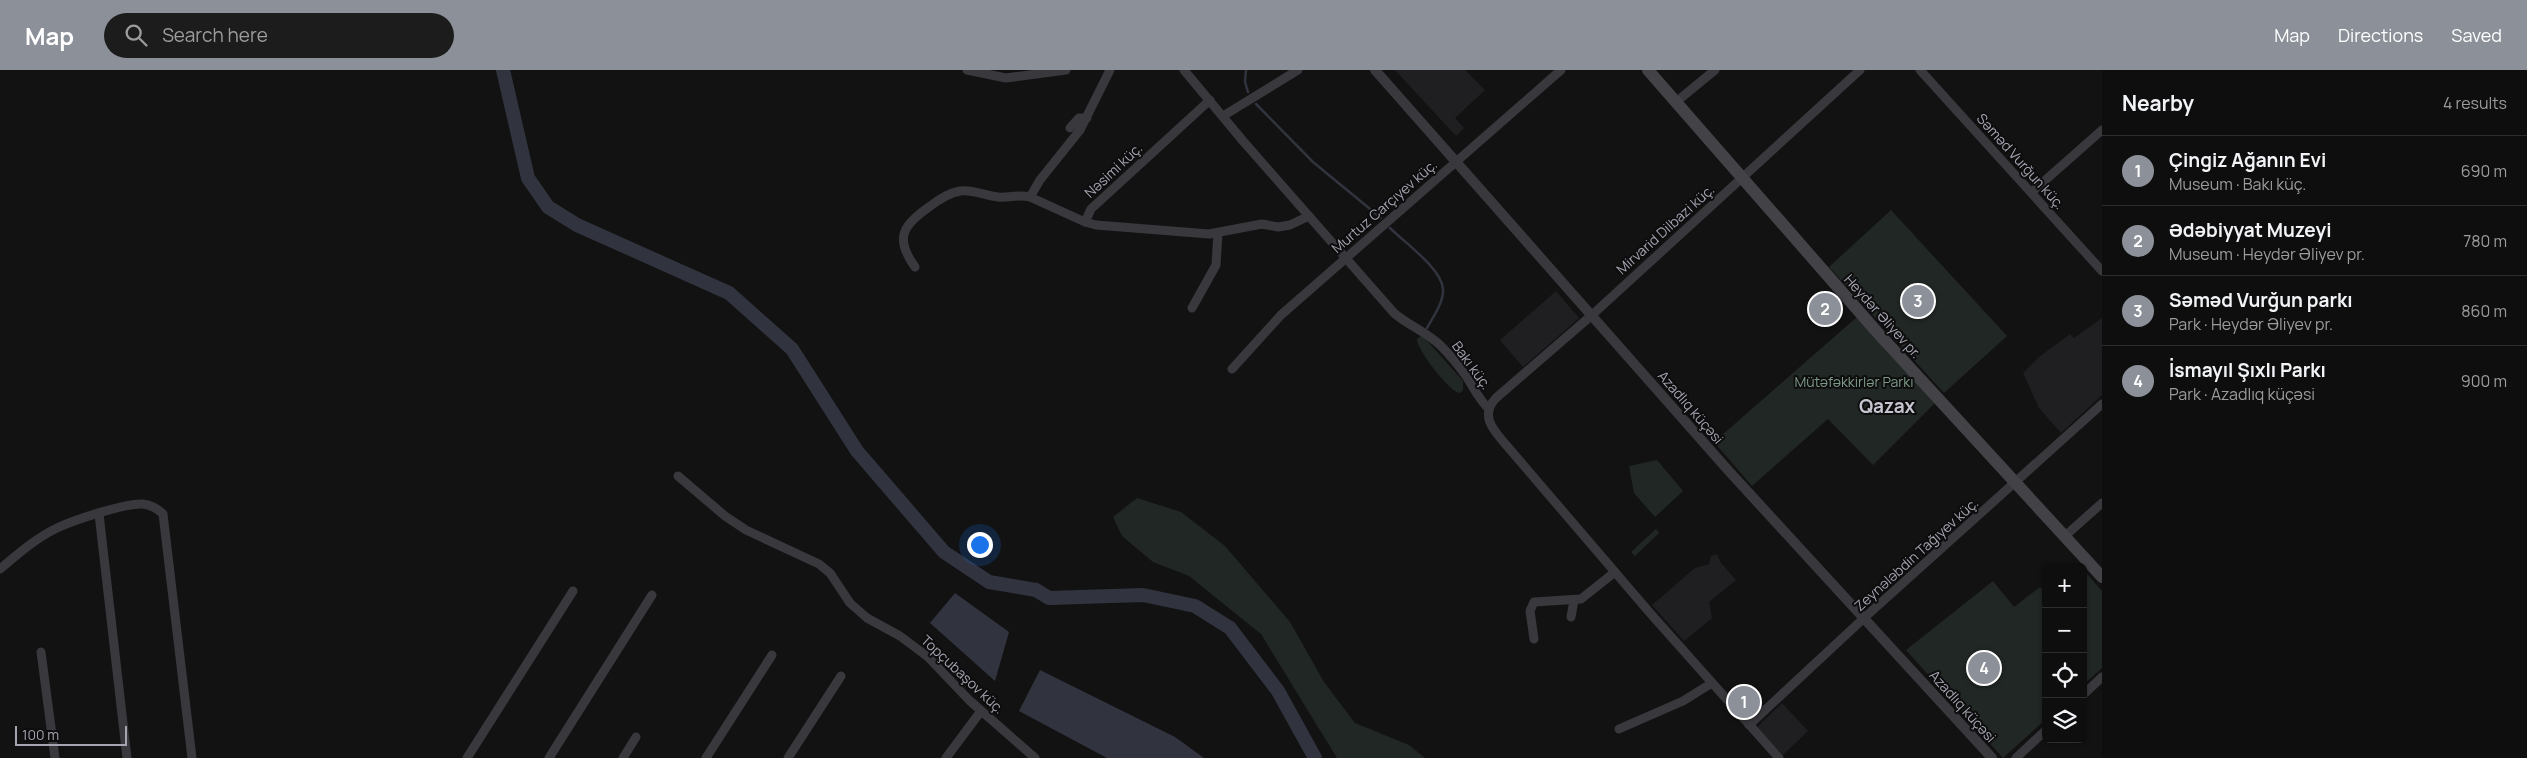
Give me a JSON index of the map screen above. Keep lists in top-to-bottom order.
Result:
{
  "streets": {
    "main road": ["Heydər Əliyev pr."],
    "street": [
      "Səməd Vurğun küç.",
      "Nəsimi küç.",
      "Murtuz Carçıyev küç.",
      "Mirvarid Dilbazi küç.",
      "Bakı küç.",
      "Azadlıq küçəsi",
      "Zeynələbdin Tağıyev küç.",
      "Topçubaşov küç."
    ]
  },
  "crossings": [
    ["Nəsimi küç.", "Bakı küç."],
    ["Murtuz Carçıyev küç.", "Bakı küç."],
    ["Murtuz Carçıyev küç.", "Azadlıq küçəsi"],
    ["Mirvarid Dilbazi küç.", "Heydər Əliyev pr."],
    ["Mirvarid Dilbazi küç.", "Bakı küç."],
    ["Mirvarid Dilbazi küç.", "Azadlıq küçəsi"],
    ["Heydər Əliyev pr.", "Zeynələbdin Tağıyev küç."],
    ["Bakı küç.", "Zeynələbdin Tağıyev küç."],
    ["Azadlıq küçəsi", "Zeynələbdin Tağıyev küç."]
  ],
  "districts": ["Qazax"],
  "parks": ["Mütəfəkkirlər Parkı"],
  "scale_bar": "100 m",
  "page": {
    "header": "Map",
    "search": "Search here",
    "nav": ["Map", "Directions", "Saved"],
    "heading": ["Nearby", "4 results"],
    "list": [
      {
        "mark": "1",
        "name": "Çingiz Ağanın Evi",
        "note": "Museum · Bakı küç.",
        "value": "690 m"
      },
      {
        "mark": "2",
        "name": "Ədəbiyyat Muzeyi",
        "note": "Museum · Heydər Əliyev pr.",
        "value": "780 m"
      },
      {
        "mark": "3",
        "name": "Səməd Vurğun parkı",
        "note": "Park · Heydər Əliyev pr.",
        "value": "860 m"
      },
      {
        "mark": "4",
        "name": "İsmayıl Şıxlı Parkı",
        "note": "Park · Azadlıq küçəsi",
        "value": "900 m"
      }
    ],
    "pins": [
      "3",
      "2",
      "4",
      "1"
    ],
    "map_buttons": ["+", "−"],
    "scale": "100 m"
  }
}
